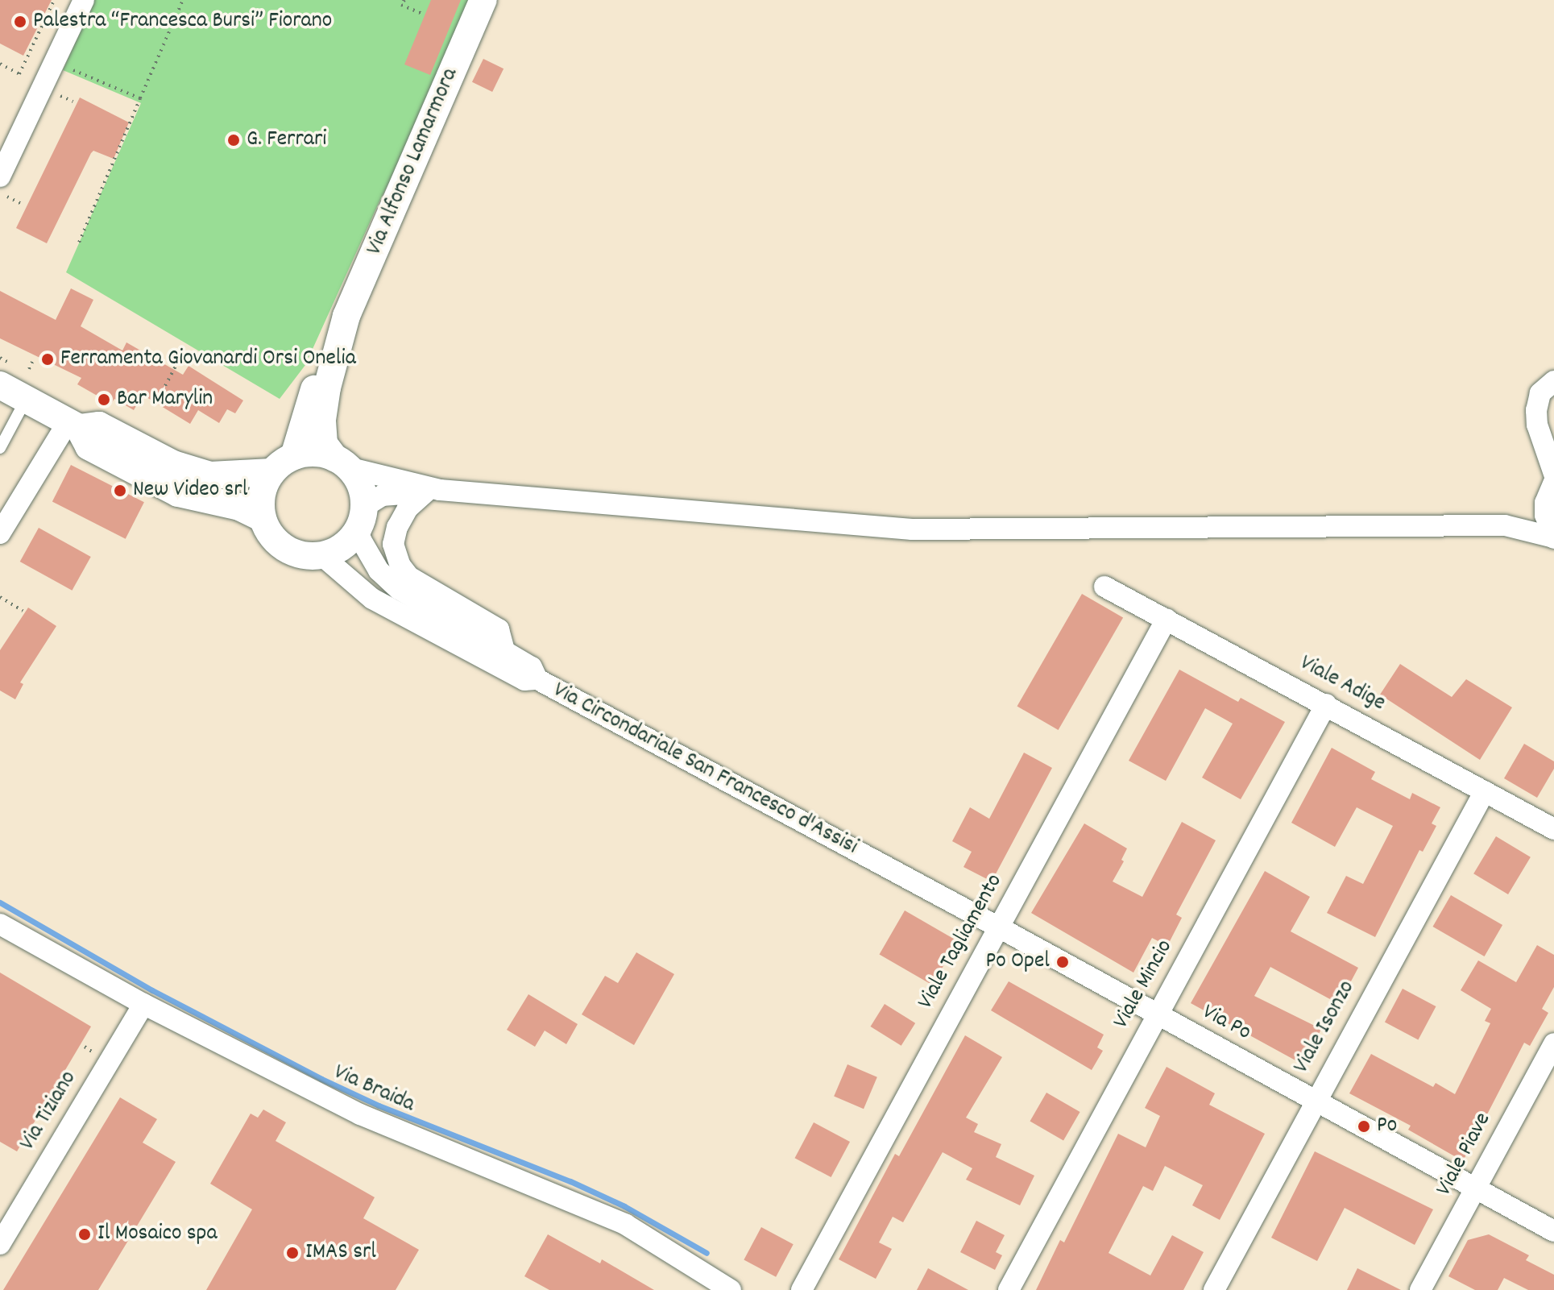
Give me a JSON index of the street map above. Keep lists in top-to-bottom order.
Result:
{
  "streets": {
    "street": [
      "Via Alfonso Lamarmora",
      "Viale Adige",
      "Via Circondariale San Francesco d'Assisi",
      "Viale Tagliamento",
      "Viale Mincio",
      "Via Po",
      "Viale Isonzo",
      "Via Braida",
      "Via Tiziano",
      "Viale Piave"
    ]
  },
  "crossings": [
    ["Via Alfonso Lamarmora", "Via Circondariale San Francesco d'Assisi"],
    ["Viale Adige", "Viale Tagliamento"],
    ["Viale Adige", "Viale Mincio"],
    ["Viale Adige", "Viale Isonzo"],
    ["Via Circondariale San Francesco d'Assisi", "Via Po"],
    ["Viale Tagliamento", "Via Po"],
    ["Viale Mincio", "Via Po"],
    ["Via Po", "Viale Isonzo"],
    ["Via Po", "Viale Piave"],
    ["Via Braida", "Via Tiziano"]
  ],
  "places": [
    "Palestra “Francesca Bursi” Fiorano",
    "G. Ferrari",
    "Ferramenta Giovanardi Orsi Onelia",
    "Bar Marylin",
    "New Video srl",
    "Po Opel",
    "Po",
    "Il Mosaico spa",
    "IMAS srl"
  ]
}
